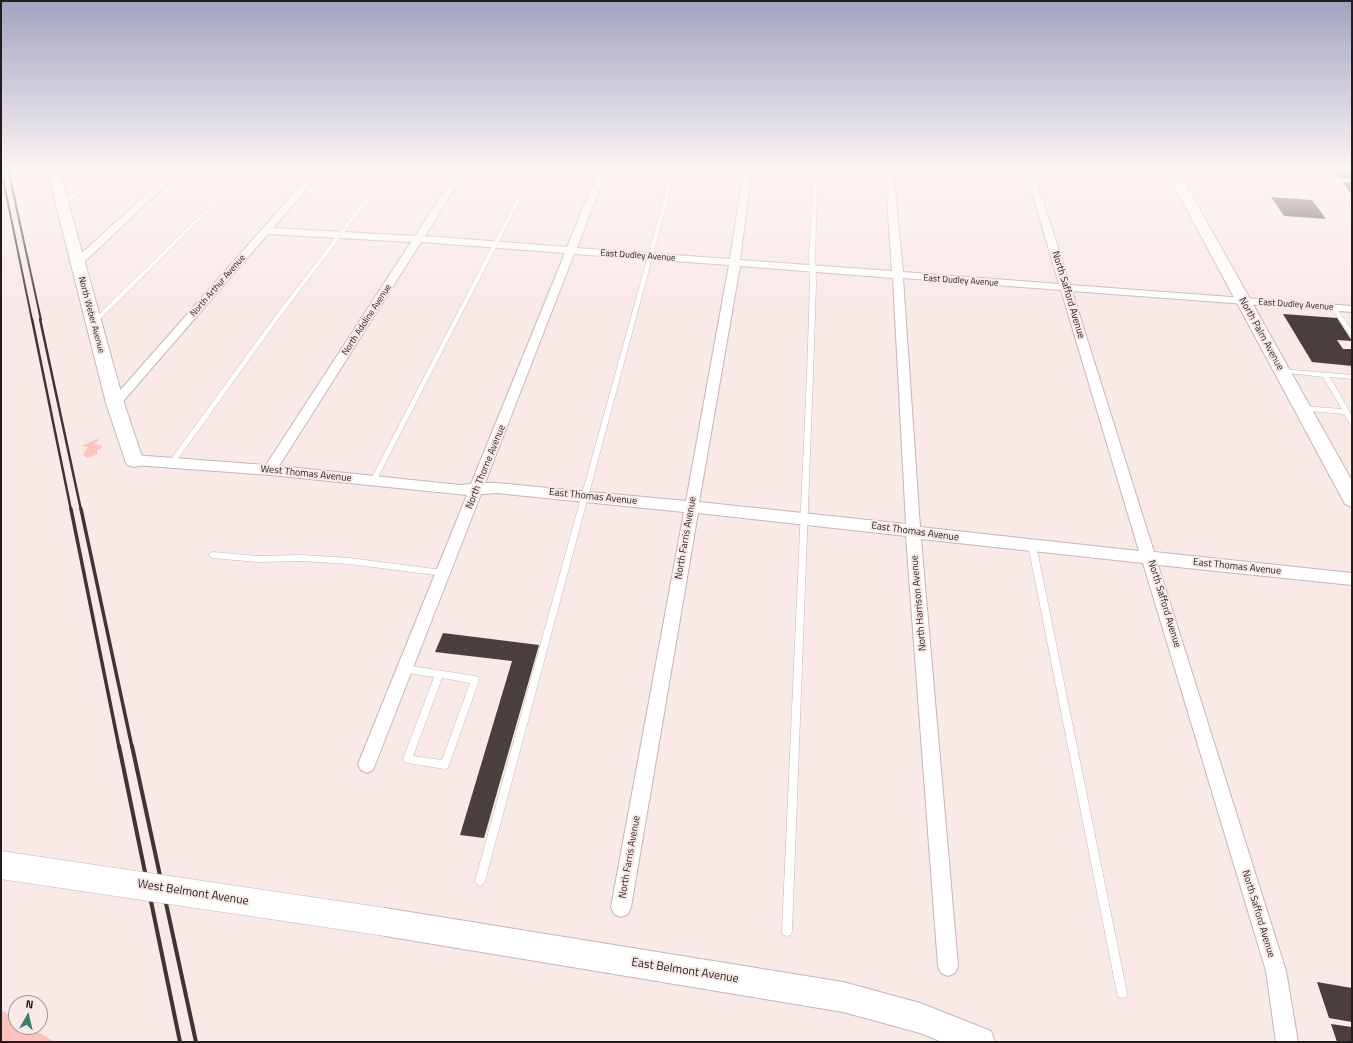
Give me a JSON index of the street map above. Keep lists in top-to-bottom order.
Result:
{
  "streets": {
    "main road": [
      "North Weber Avenue",
      "North Palm Avenue",
      "West Belmont Avenue",
      "East Belmont Avenue"
    ],
    "street": [
      "East Dudley Avenue",
      "North Arthur Avenue",
      "North Safford Avenue",
      "North Adoline Avenue",
      "North Thorne Avenue",
      "West Thomas Avenue",
      "East Thomas Avenue",
      "North Farris Avenue",
      "North Harrison Avenue"
    ]
  },
  "crossings": [
    ["East Dudley Avenue", "North Arthur Avenue"],
    ["East Dudley Avenue", "North Safford Avenue"],
    ["East Dudley Avenue", "North Adoline Avenue"],
    ["East Dudley Avenue", "North Palm Avenue"],
    ["East Dudley Avenue", "North Thorne Avenue"],
    ["East Dudley Avenue", "North Farris Avenue"],
    ["East Dudley Avenue", "North Harrison Avenue"],
    ["North Arthur Avenue", "North Weber Avenue"],
    ["North Safford Avenue", "East Thomas Avenue"],
    ["North Weber Avenue", "West Thomas Avenue"],
    ["North Adoline Avenue", "West Thomas Avenue"],
    ["North Thorne Avenue", "West Thomas Avenue"],
    ["North Thorne Avenue", "East Thomas Avenue"],
    ["West Thomas Avenue", "East Thomas Avenue"],
    ["East Thomas Avenue", "North Farris Avenue"],
    ["East Thomas Avenue", "North Harrison Avenue"],
    ["West Belmont Avenue", "East Belmont Avenue"]
  ],
  "north": "top"
}
